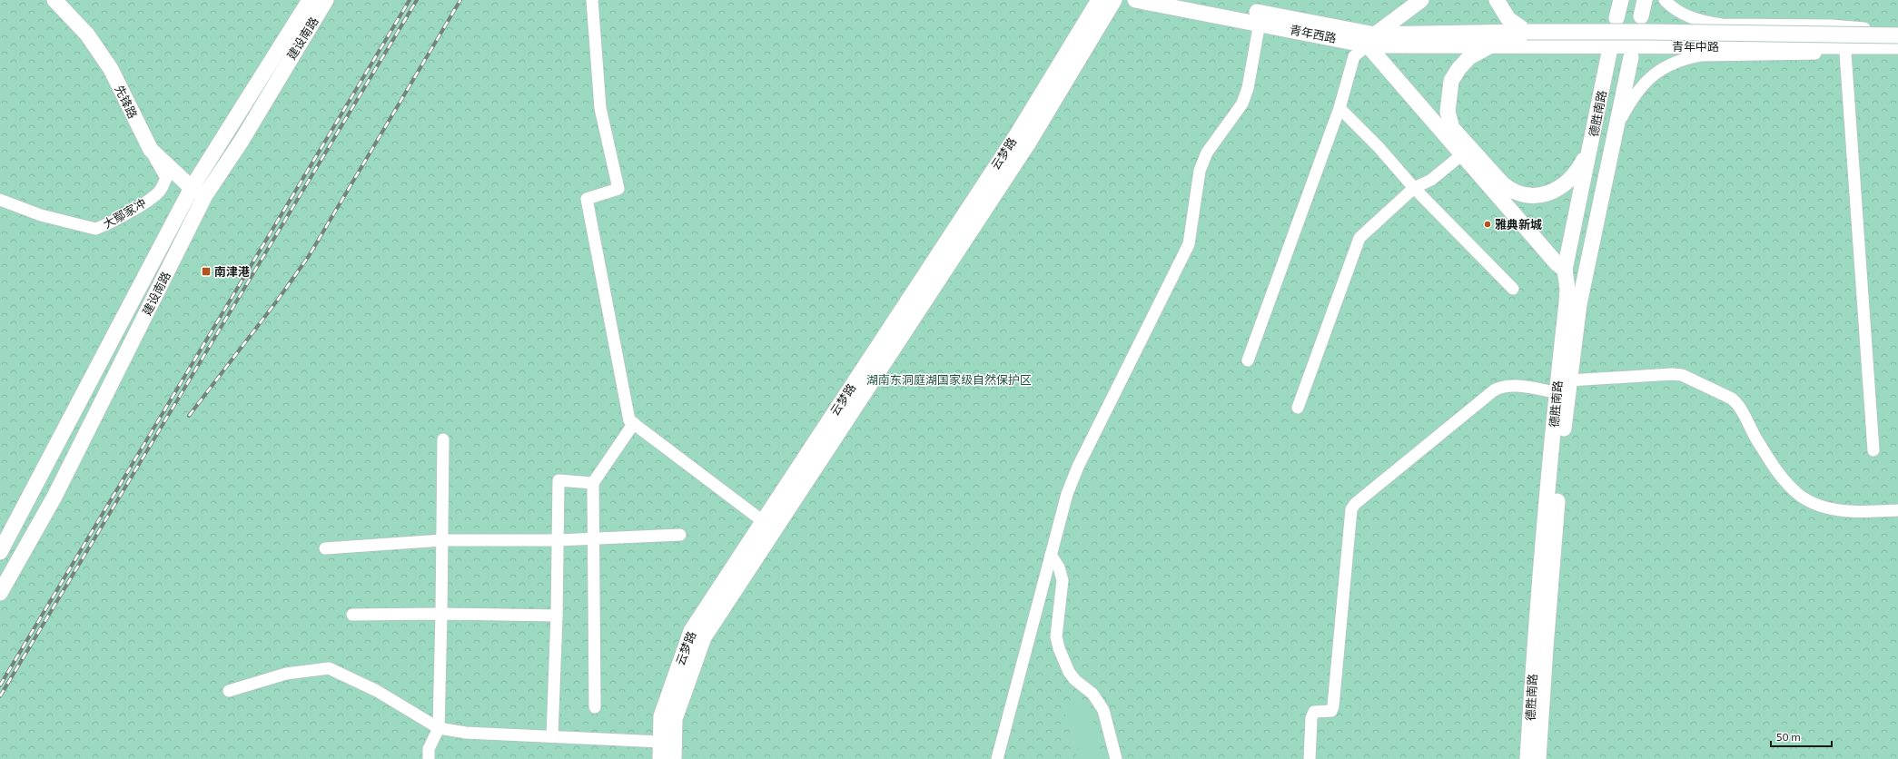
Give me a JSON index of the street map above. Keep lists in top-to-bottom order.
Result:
{
  "streets": {
    "main road": [
      "青年西路",
      "建设南路",
      "青年中路",
      "先锋路",
      "德胜南路",
      "云梦路"
    ],
    "street": ["大鄢家冲"]
  },
  "crossings": [
    ["青年西路", "青年中路"],
    ["建设南路", "先锋路"],
    ["先锋路", "大鄢家冲"]
  ],
  "parks": ["湖南东洞庭湖国家级自然保护区"],
  "places": {
    "other": ["雅典新城"],
    "transit": ["南津港"]
  },
  "scale_bar": "50 m"
}
